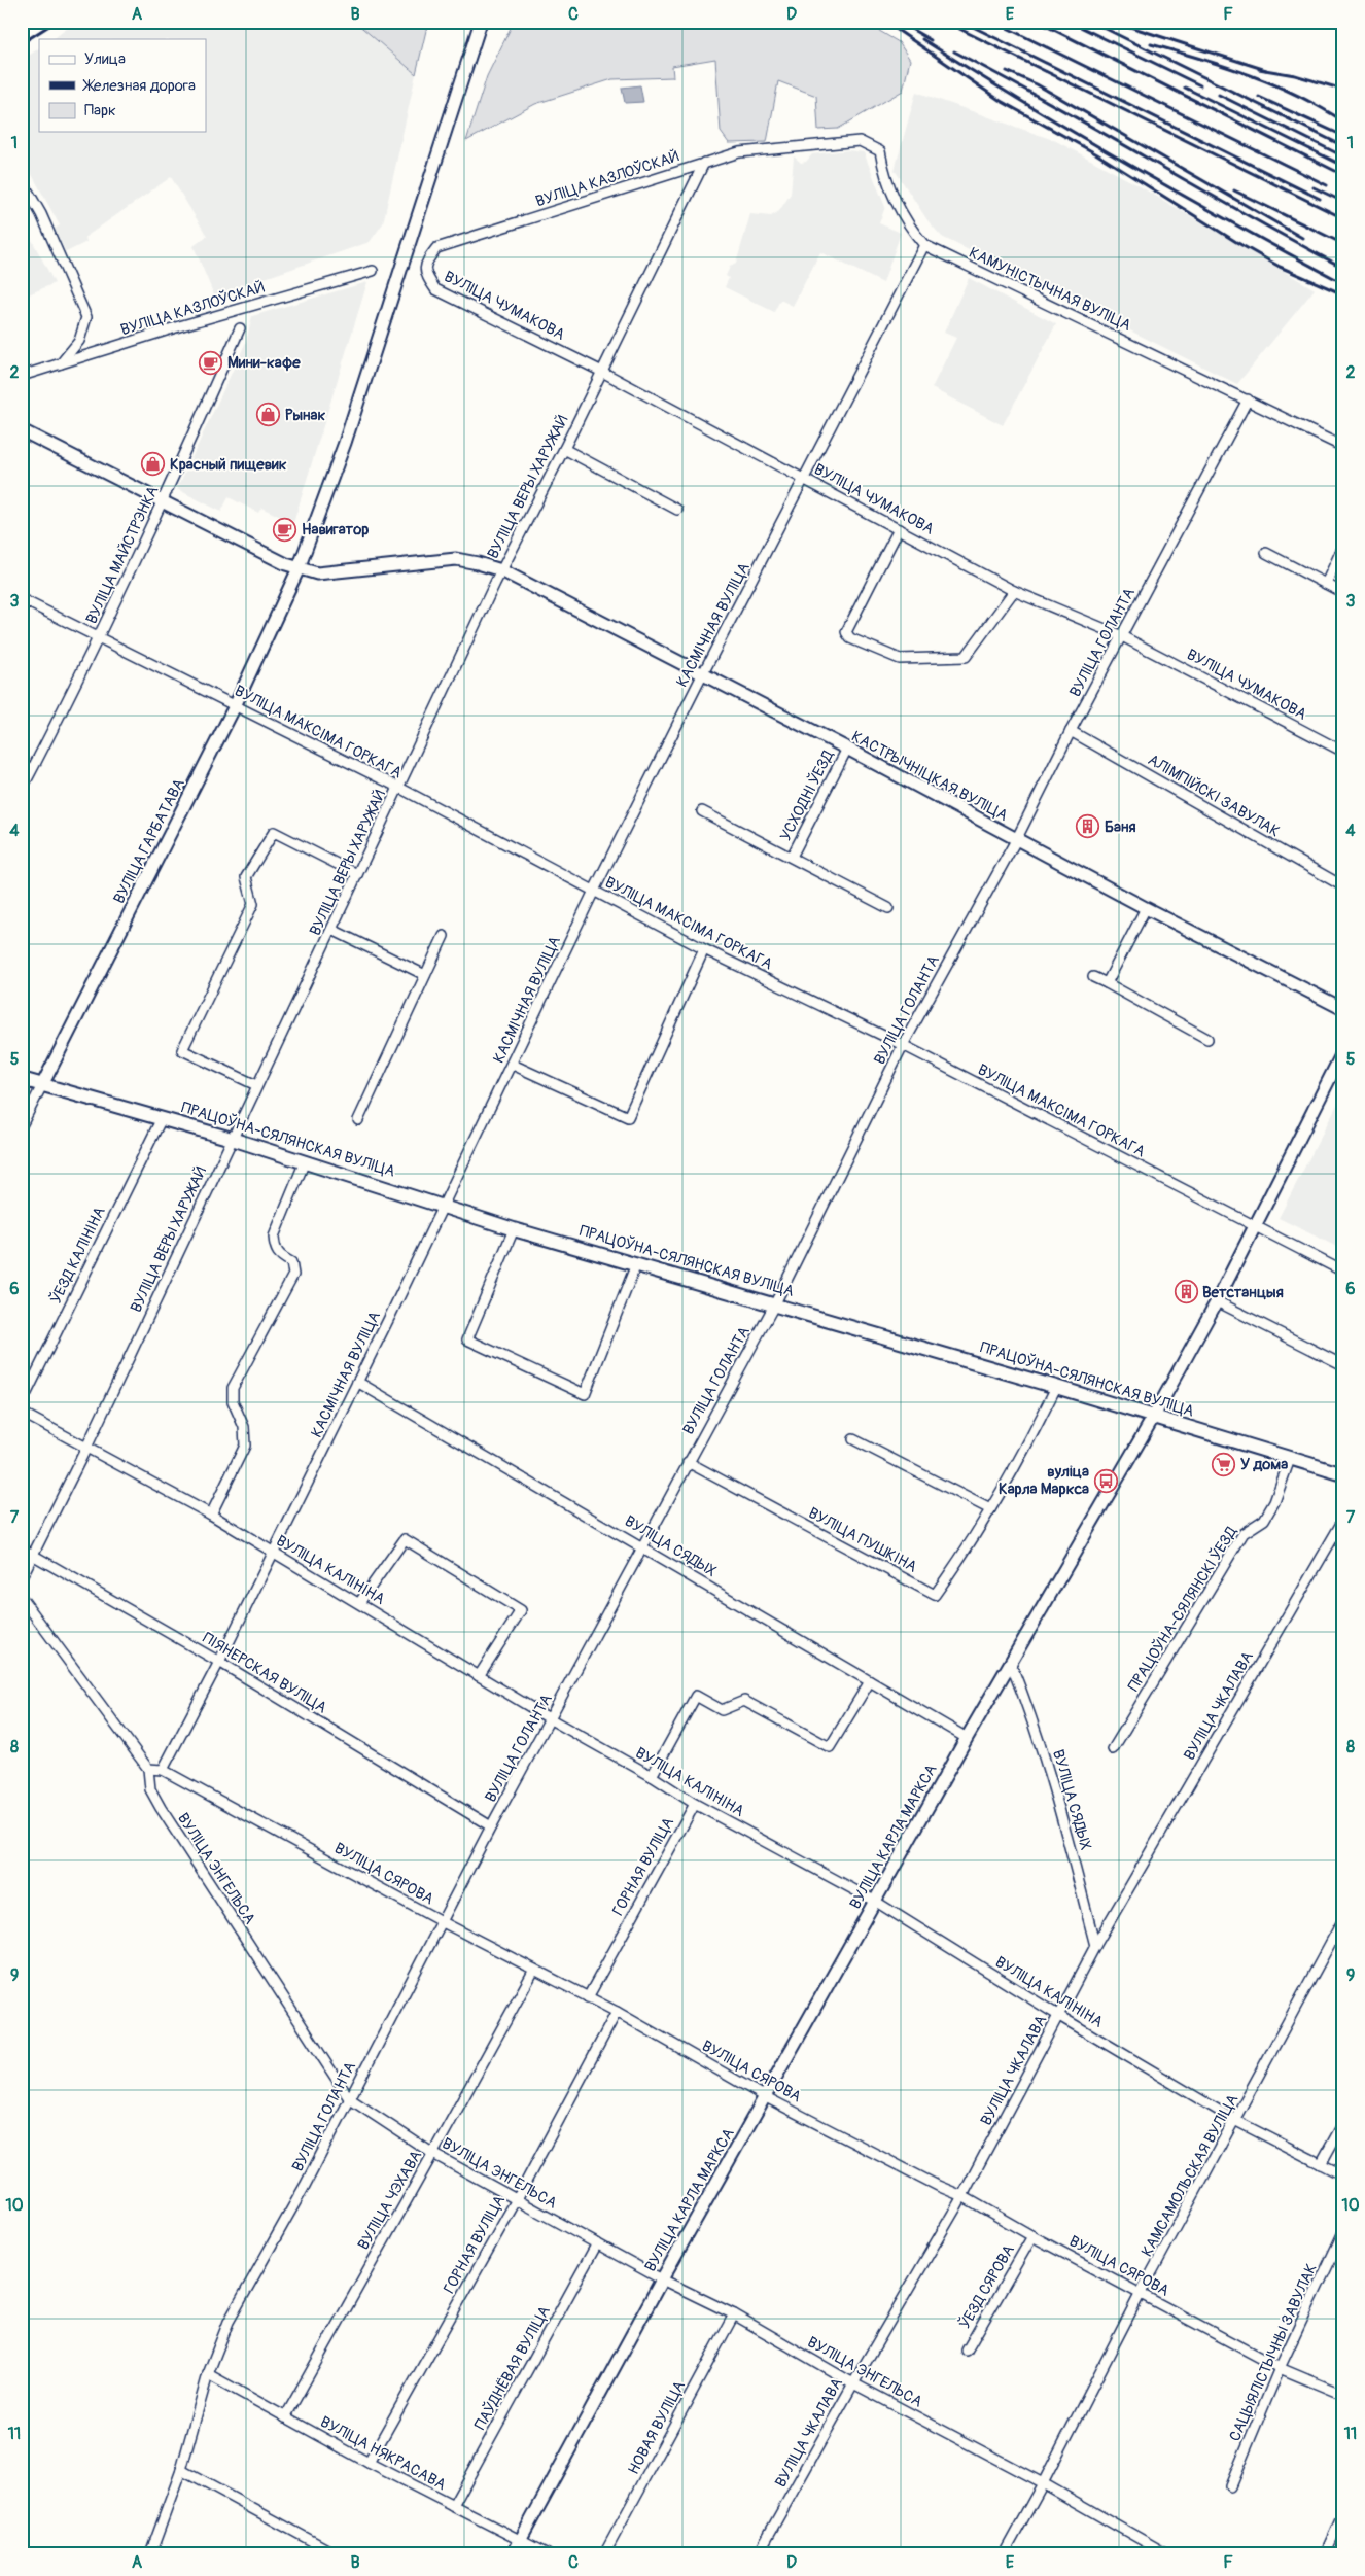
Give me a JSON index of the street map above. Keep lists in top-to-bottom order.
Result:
{
  "streets": {
    "main road": ["ПРАЦОЎНА-СЯЛЯНСКАЯ ВУЛІЦА"],
    "street": [
      "ВУЛІЦА КАЗЛОЎСКАЙ",
      "КАМУНІСТЫЧНАЯ ВУЛІЦА",
      "ВУЛІЦА ЧУМАКОВА",
      "ВУЛІЦА ВЕРЫ ХАРУЖАЙ",
      "ВУЛІЦА МАЙСТРЭНКА",
      "КАСМІЧНАЯ ВУЛІЦА",
      "ВУЛІЦА ГОЛАНТА",
      "ВУЛІЦА МАКСІМА ГОРКАГА",
      "КАСТРЫЧНІЦКАЯ ВУЛІЦА",
      "УСХОДНІ ЎЕЗД",
      "АЛІМПІЙСКІ ЗАВУЛАК",
      "ВУЛІЦА ГАРБАТАВА",
      "ЎЕЗД КАЛІНІНА",
      "ВУЛІЦА ПУШКІНА",
      "ВУЛІЦА СЯДЫХ",
      "ВУЛІЦА КАЛІНІНА",
      "ПРАЦОЎНА-СЯЛЯНСКІ ЎЕЗД",
      "ПІЯНЕРСКАЯ ВУЛІЦА",
      "ВУЛІЦА ЧКАЛАВА",
      "ВУЛІЦА КАРЛА МАРКСА",
      "ГОРНАЯ ВУЛІЦА",
      "ВУЛІЦА ЭНГЕЛЬСА",
      "ВУЛІЦА СЯРОВА",
      "КАМСАМОЛЬСКАЯ ВУЛІЦА",
      "ВУЛІЦА ЧЭХАВА",
      "ЎЕЗД СЯРОВА",
      "САЦЫЯЛІСТЫЧНЫ ЗАВУЛАК",
      "ПАЎДНЁВАЯ ВУЛІЦА",
      "НОВАЯ ВУЛІЦА",
      "ВУЛІЦА НЯКРАСАВА"
    ]
  },
  "crossings": [
    ["ВУЛІЦА КАЗЛОЎСКАЙ", "КАМУНІСТЫЧНАЯ ВУЛІЦА"],
    ["ВУЛІЦА КАЗЛОЎСКАЙ", "ВУЛІЦА ЧУМАКОВА"],
    ["ВУЛІЦА КАЗЛОЎСКАЙ", "ВУЛІЦА ВЕРЫ ХАРУЖАЙ"],
    ["КАМУНІСТЫЧНАЯ ВУЛІЦА", "КАСМІЧНАЯ ВУЛІЦА"],
    ["КАМУНІСТЫЧНАЯ ВУЛІЦА", "ВУЛІЦА ГОЛАНТА"],
    ["ВУЛІЦА ЧУМАКОВА", "ВУЛІЦА ВЕРЫ ХАРУЖАЙ"],
    ["ВУЛІЦА ЧУМАКОВА", "КАСМІЧНАЯ ВУЛІЦА"],
    ["ВУЛІЦА ЧУМАКОВА", "ВУЛІЦА ГОЛАНТА"],
    ["ВУЛІЦА ВЕРЫ ХАРУЖАЙ", "ВУЛІЦА МАКСІМА ГОРКАГА"],
    ["ВУЛІЦА ВЕРЫ ХАРУЖАЙ", "КАСТРЫЧНІЦКАЯ ВУЛІЦА"],
    ["ВУЛІЦА ВЕРЫ ХАРУЖАЙ", "ПРАЦОЎНА-СЯЛЯНСКАЯ ВУЛІЦА"],
    ["ВУЛІЦА ВЕРЫ ХАРУЖАЙ", "ВУЛІЦА КАЛІНІНА"],
    ["ВУЛІЦА ВЕРЫ ХАРУЖАЙ", "ПІЯНЕРСКАЯ ВУЛІЦА"],
    ["ВУЛІЦА МАЙСТРЭНКА", "ВУЛІЦА МАКСІМА ГОРКАГА"],
    ["ВУЛІЦА МАЙСТРЭНКА", "КАСТРЫЧНІЦКАЯ ВУЛІЦА"],
    ["КАСМІЧНАЯ ВУЛІЦА", "ВУЛІЦА МАКСІМА ГОРКАГА"],
    ["КАСМІЧНАЯ ВУЛІЦА", "КАСТРЫЧНІЦКАЯ ВУЛІЦА"],
    ["КАСМІЧНАЯ ВУЛІЦА", "ПРАЦОЎНА-СЯЛЯНСКАЯ ВУЛІЦА"],
    ["КАСМІЧНАЯ ВУЛІЦА", "ВУЛІЦА СЯДЫХ"],
    ["КАСМІЧНАЯ ВУЛІЦА", "ВУЛІЦА КАЛІНІНА"],
    ["КАСМІЧНАЯ ВУЛІЦА", "ПІЯНЕРСКАЯ ВУЛІЦА"],
    ["КАСМІЧНАЯ ВУЛІЦА", "ВУЛІЦА СЯРОВА"],
    ["ВУЛІЦА ГОЛАНТА", "ВУЛІЦА МАКСІМА ГОРКАГА"],
    ["ВУЛІЦА ГОЛАНТА", "КАСТРЫЧНІЦКАЯ ВУЛІЦА"],
    ["ВУЛІЦА ГОЛАНТА", "АЛІМПІЙСКІ ЗАВУЛАК"],
    ["ВУЛІЦА ГОЛАНТА", "ПРАЦОЎНА-СЯЛЯНСКАЯ ВУЛІЦА"],
    ["ВУЛІЦА ГОЛАНТА", "ВУЛІЦА ПУШКІНА"],
    ["ВУЛІЦА ГОЛАНТА", "ВУЛІЦА СЯДЫХ"],
    ["ВУЛІЦА ГОЛАНТА", "ВУЛІЦА КАЛІНІНА"],
    ["ВУЛІЦА ГОЛАНТА", "ПІЯНЕРСКАЯ ВУЛІЦА"],
    ["ВУЛІЦА ГОЛАНТА", "ВУЛІЦА ЭНГЕЛЬСА"],
    ["ВУЛІЦА ГОЛАНТА", "ВУЛІЦА СЯРОВА"],
    ["ВУЛІЦА ГОЛАНТА", "ВУЛІЦА НЯКРАСАВА"],
    ["ВУЛІЦА МАКСІМА ГОРКАГА", "ВУЛІЦА ГАРБАТАВА"],
    ["ВУЛІЦА МАКСІМА ГОРКАГА", "ВУЛІЦА КАРЛА МАРКСА"],
    ["КАСТРЫЧНІЦКАЯ ВУЛІЦА", "УСХОДНІ ЎЕЗД"],
    ["КАСТРЫЧНІЦКАЯ ВУЛІЦА", "ВУЛІЦА ГАРБАТАВА"],
    ["ВУЛІЦА ГАРБАТАВА", "ПРАЦОЎНА-СЯЛЯНСКАЯ ВУЛІЦА"],
    ["ПРАЦОЎНА-СЯЛЯНСКАЯ ВУЛІЦА", "ЎЕЗД КАЛІНІНА"],
    ["ПРАЦОЎНА-СЯЛЯНСКАЯ ВУЛІЦА", "ВУЛІЦА ПУШКІНА"],
    ["ПРАЦОЎНА-СЯЛЯНСКАЯ ВУЛІЦА", "ПРАЦОЎНА-СЯЛЯНСКІ ЎЕЗД"],
    ["ПРАЦОЎНА-СЯЛЯНСКАЯ ВУЛІЦА", "ВУЛІЦА КАРЛА МАРКСА"],
    ["ВУЛІЦА СЯДЫХ", "ВУЛІЦА ЧКАЛАВА"],
    ["ВУЛІЦА СЯДЫХ", "ВУЛІЦА КАРЛА МАРКСА"],
    ["ВУЛІЦА КАЛІНІНА", "ВУЛІЦА ЧКАЛАВА"],
    ["ВУЛІЦА КАЛІНІНА", "ВУЛІЦА КАРЛА МАРКСА"],
    ["ВУЛІЦА КАЛІНІНА", "ГОРНАЯ ВУЛІЦА"],
    ["ВУЛІЦА КАЛІНІНА", "КАМСАМОЛЬСКАЯ ВУЛІЦА"],
    ["ВУЛІЦА ЧКАЛАВА", "ВУЛІЦА ЭНГЕЛЬСА"],
    ["ВУЛІЦА ЧКАЛАВА", "ВУЛІЦА СЯРОВА"],
    ["ВУЛІЦА КАРЛА МАРКСА", "ВУЛІЦА ЭНГЕЛЬСА"],
    ["ВУЛІЦА КАРЛА МАРКСА", "ВУЛІЦА СЯРОВА"],
    ["ВУЛІЦА КАРЛА МАРКСА", "ВУЛІЦА НЯКРАСАВА"],
    ["ГОРНАЯ ВУЛІЦА", "ВУЛІЦА ЭНГЕЛЬСА"],
    ["ГОРНАЯ ВУЛІЦА", "ВУЛІЦА СЯРОВА"],
    ["ГОРНАЯ ВУЛІЦА", "ВУЛІЦА НЯКРАСАВА"],
    ["ВУЛІЦА ЭНГЕЛЬСА", "ВУЛІЦА СЯРОВА"],
    ["ВУЛІЦА ЭНГЕЛЬСА", "КАМСАМОЛЬСКАЯ ВУЛІЦА"],
    ["ВУЛІЦА ЭНГЕЛЬСА", "ВУЛІЦА ЧЭХАВА"],
    ["ВУЛІЦА ЭНГЕЛЬСА", "ПАЎДНЁВАЯ ВУЛІЦА"],
    ["ВУЛІЦА ЭНГЕЛЬСА", "НОВАЯ ВУЛІЦА"],
    ["ВУЛІЦА СЯРОВА", "КАМСАМОЛЬСКАЯ ВУЛІЦА"],
    ["ВУЛІЦА СЯРОВА", "ВУЛІЦА ЧЭХАВА"],
    ["ВУЛІЦА СЯРОВА", "ЎЕЗД СЯРОВА"],
    ["ВУЛІЦА СЯРОВА", "САЦЫЯЛІСТЫЧНЫ ЗАВУЛАК"],
    ["ВУЛІЦА ЧЭХАВА", "ВУЛІЦА НЯКРАСАВА"],
    ["ПАЎДНЁВАЯ ВУЛІЦА", "ВУЛІЦА НЯКРАСАВА"]
  ],
  "places": {
    "cafe": ["Мини-кафе", "Навигатор"],
    "shop": ["Рынак", "Красный пищевик"],
    "building": ["Баня", "Ветстанцыя"],
    "supermarket": ["У дома"],
    "bus stop": ["вуліца Карла Маркса"]
  },
  "legend": ["Улица", "Железная дорога", "Парк"],
  "grid": {
    "columns": [
      "A",
      "B",
      "C",
      "D",
      "E",
      "F"
    ],
    "rows": [
      "1",
      "2",
      "3",
      "4",
      "5",
      "6",
      "7",
      "8",
      "9",
      "10",
      "11"
    ]
  }
}
